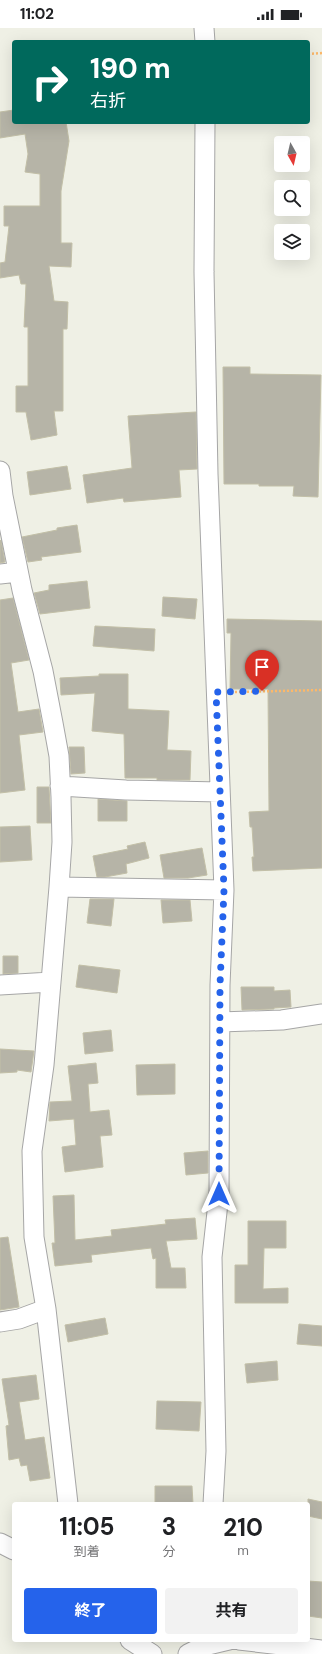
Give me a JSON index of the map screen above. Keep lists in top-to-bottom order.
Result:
{
  "north": "bottom",
  "page": {
    "status": "11:02",
    "turn": ["190 m", "右折"],
    "eta": [
      "11:05",
      "到着",
      "3",
      "分",
      "210",
      "m"
    ],
    "buttons": ["終了", "共有"]
  }
}
